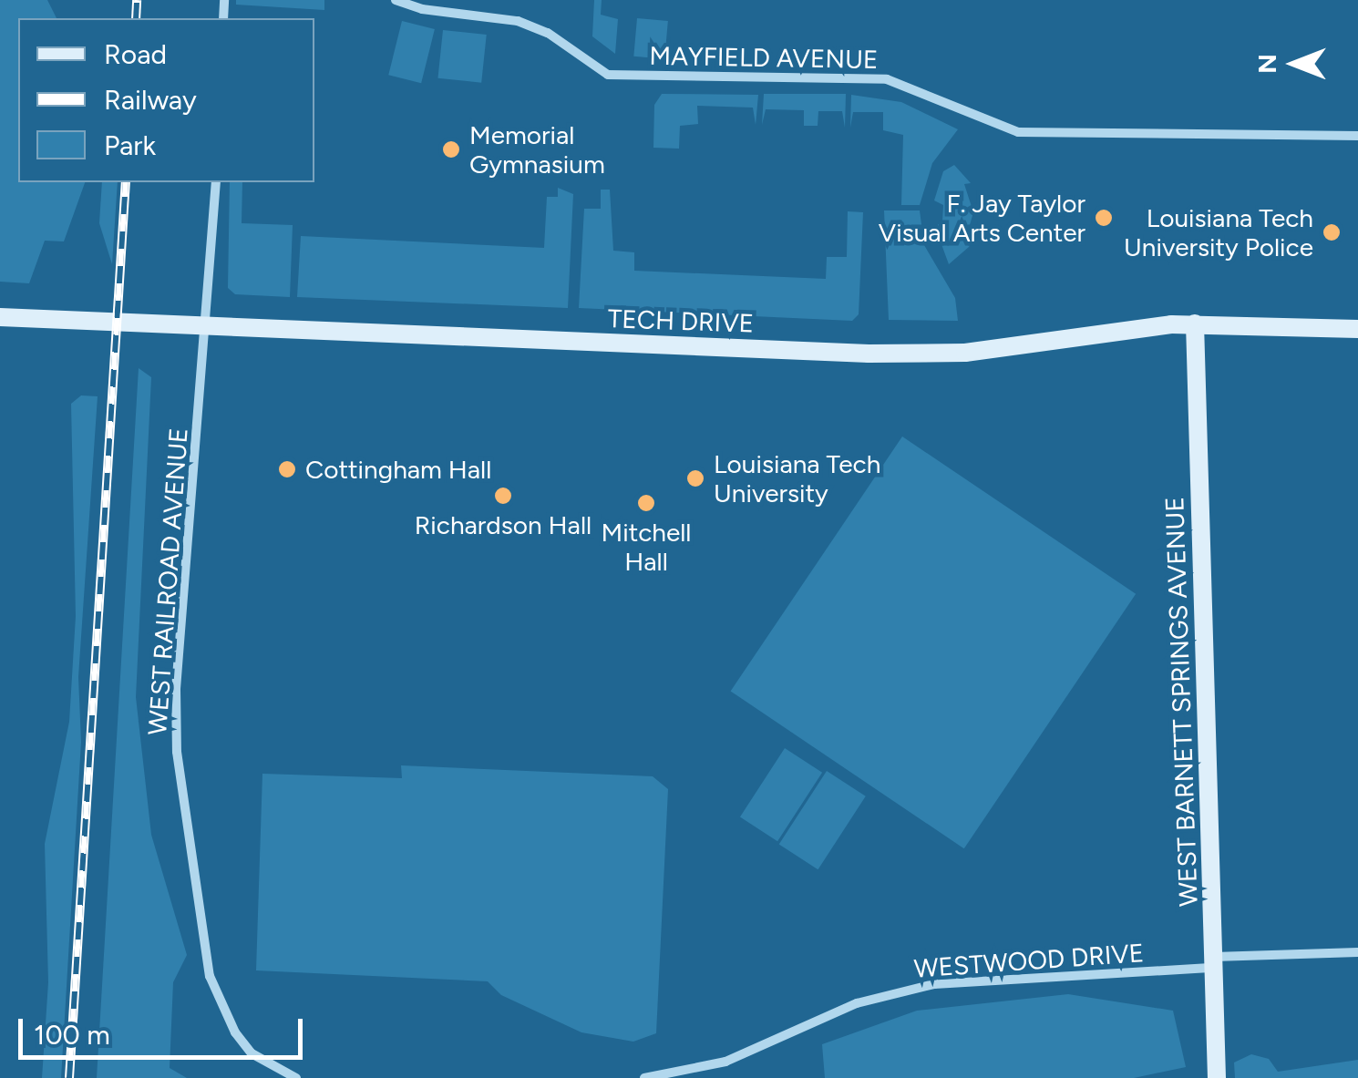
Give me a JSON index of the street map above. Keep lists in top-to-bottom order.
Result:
{
  "streets": {
    "main road": ["TECH DRIVE", "WEST BARNETT SPRINGS AVENUE"],
    "street": ["MAYFIELD AVENUE", "WEST RAILROAD AVENUE", "WESTWOOD DRIVE"]
  },
  "crossings": [
    ["TECH DRIVE", "WEST RAILROAD AVENUE"],
    ["TECH DRIVE", "WEST BARNETT SPRINGS AVENUE"],
    ["WEST BARNETT SPRINGS AVENUE", "WESTWOOD DRIVE"]
  ],
  "places": [
    "Memorial Gymnasium",
    "F. Jay Taylor Visual Arts Center",
    "Louisiana Tech University Police",
    "Cottingham Hall",
    "Louisiana Tech University",
    "Richardson Hall",
    "Mitchell Hall"
  ],
  "legend": ["Road", "Railway", "Park"],
  "scale_bar": "100 m",
  "north": "left"
}
